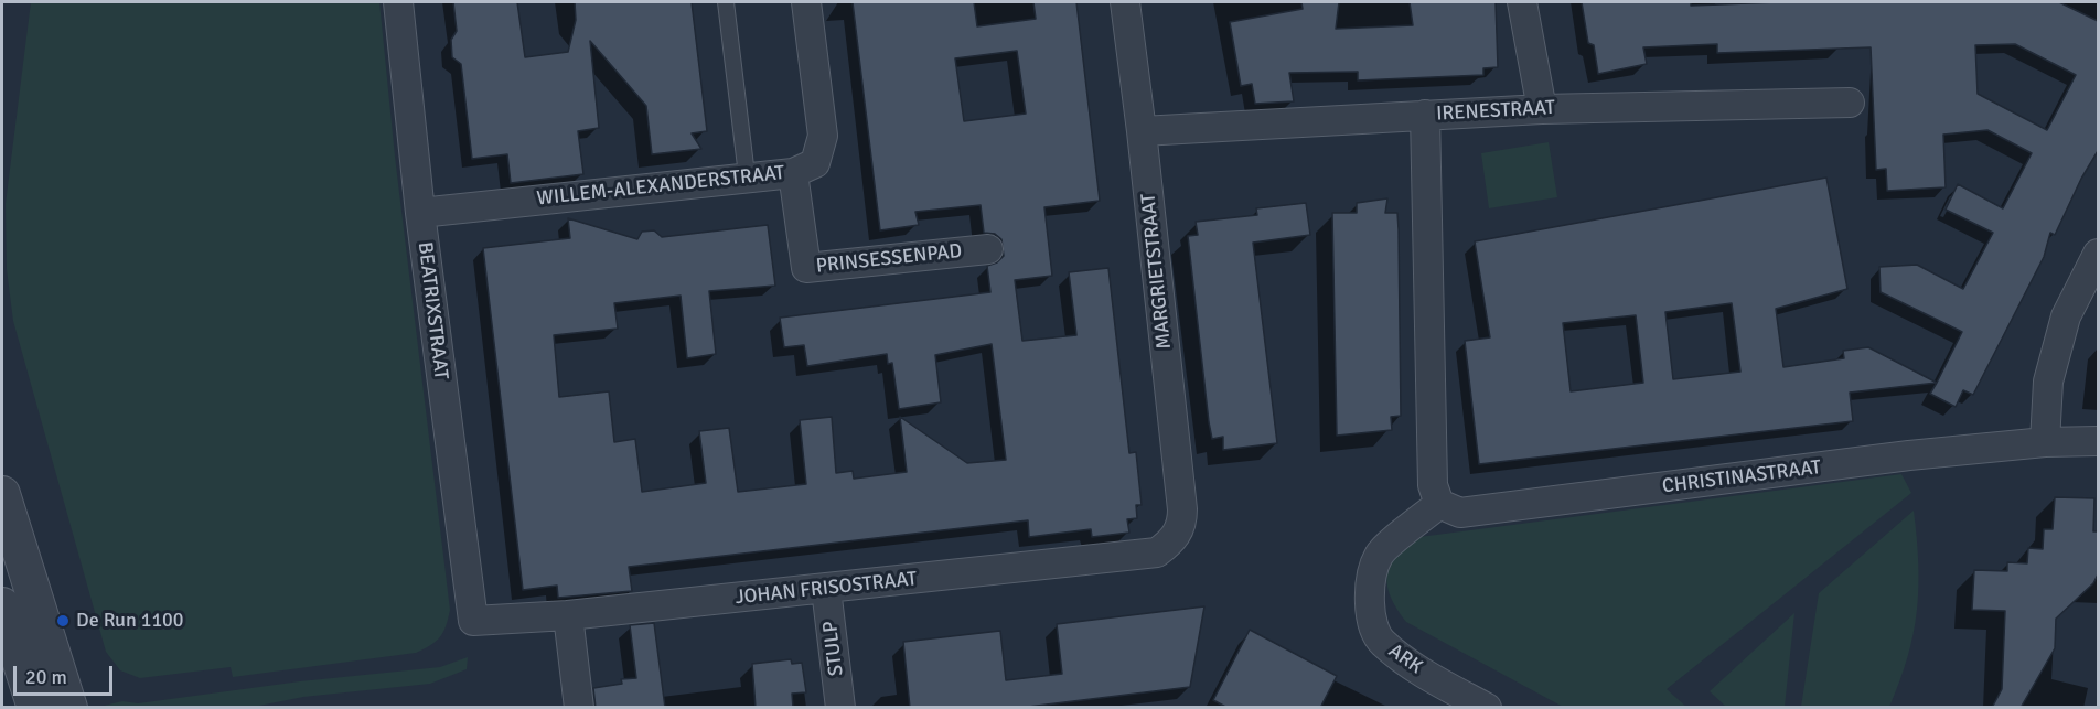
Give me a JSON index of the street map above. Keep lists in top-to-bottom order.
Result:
{
  "streets": {
    "street": [
      "IRENESTRAAT",
      "WILLEM-ALEXANDERSTRAAT",
      "PRINSESSENPAD",
      "MARGRIETSTRAAT",
      "BEATRIXSTRAAT",
      "CHRISTINASTRAAT",
      "JOHAN FRISOSTRAAT",
      "STULP",
      "ARK"
    ]
  },
  "crossings": [
    ["IRENESTRAAT", "MARGRIETSTRAAT"],
    ["WILLEM-ALEXANDERSTRAAT", "PRINSESSENPAD"],
    ["WILLEM-ALEXANDERSTRAAT", "BEATRIXSTRAAT"],
    ["MARGRIETSTRAAT", "JOHAN FRISOSTRAAT"],
    ["BEATRIXSTRAAT", "JOHAN FRISOSTRAAT"],
    ["CHRISTINASTRAAT", "ARK"],
    ["JOHAN FRISOSTRAAT", "STULP"]
  ],
  "places": ["De Run 1100"],
  "scale_bar": "20 m"
}
